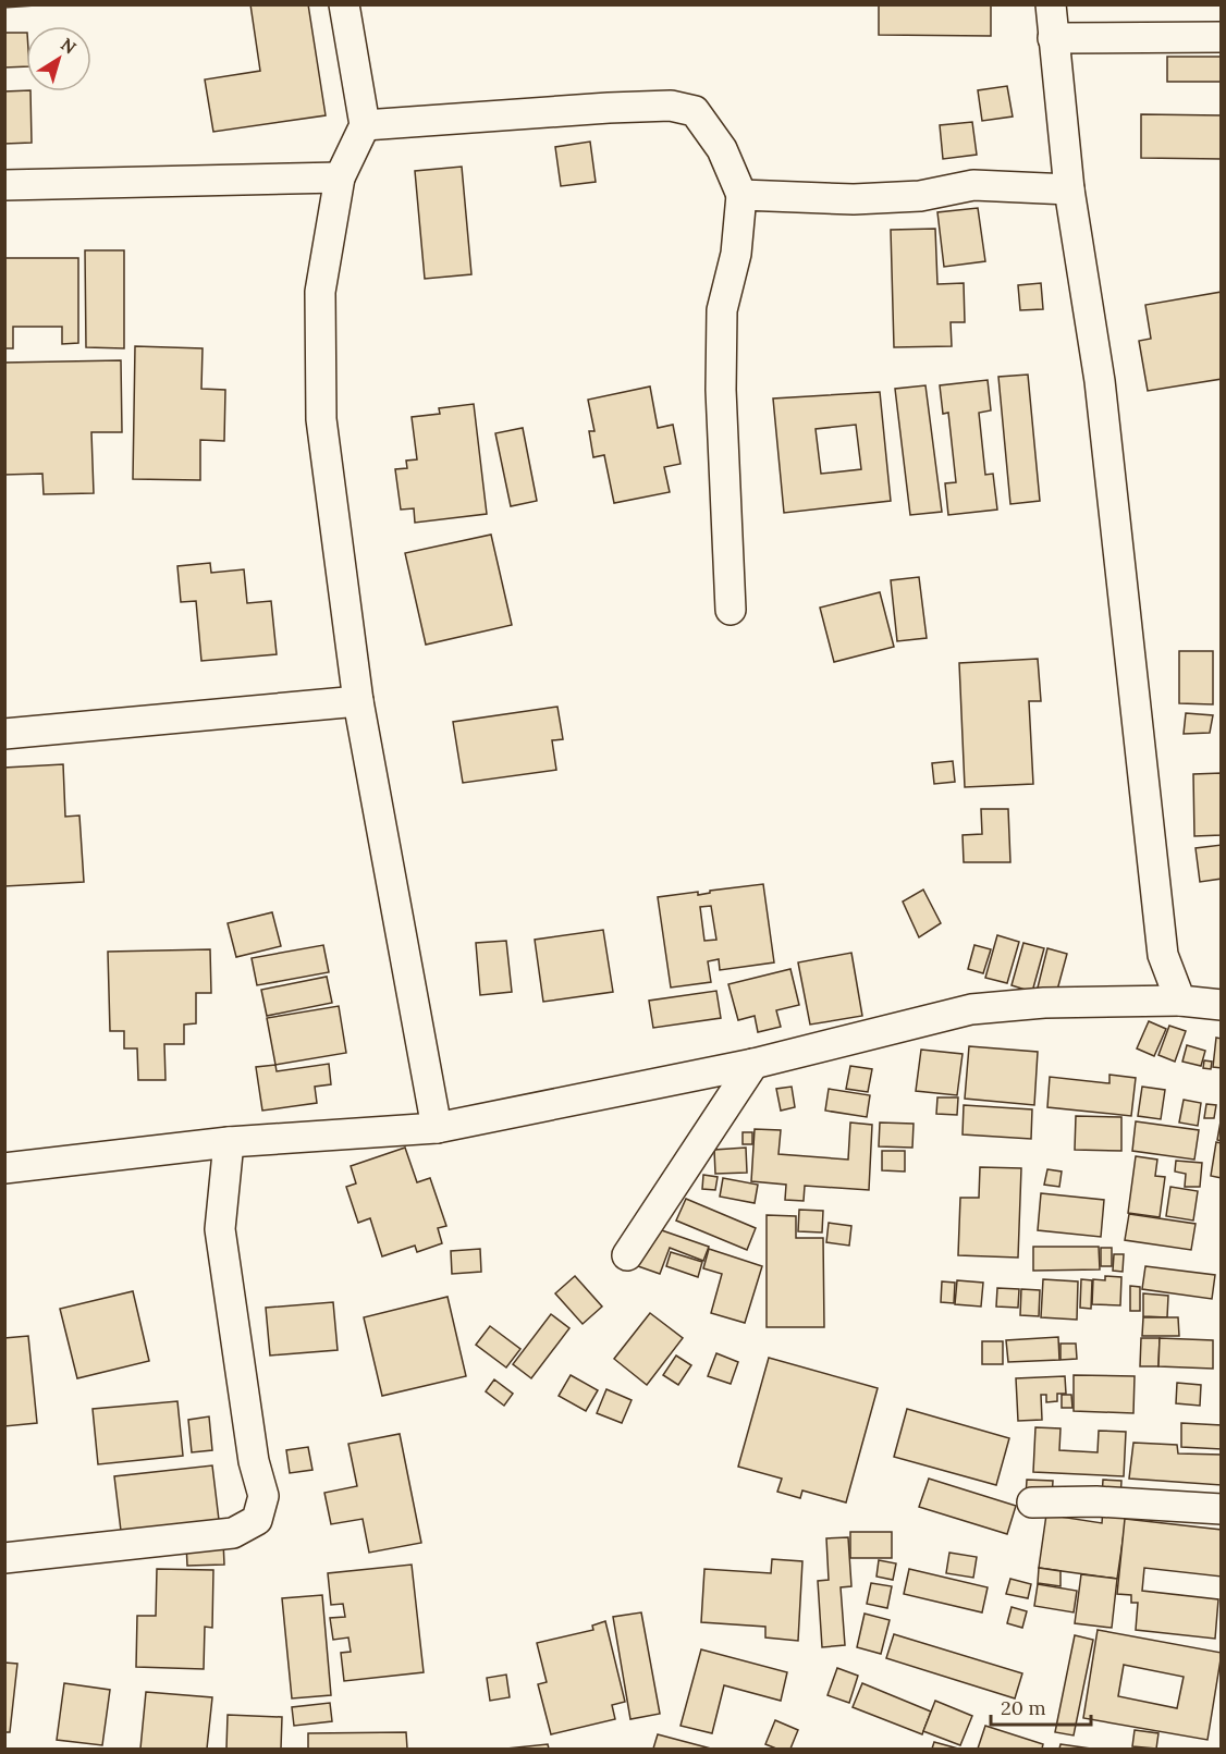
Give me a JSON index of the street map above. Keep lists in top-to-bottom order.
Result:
{
  "scale_bar": "20 m",
  "north": "top right"
}
